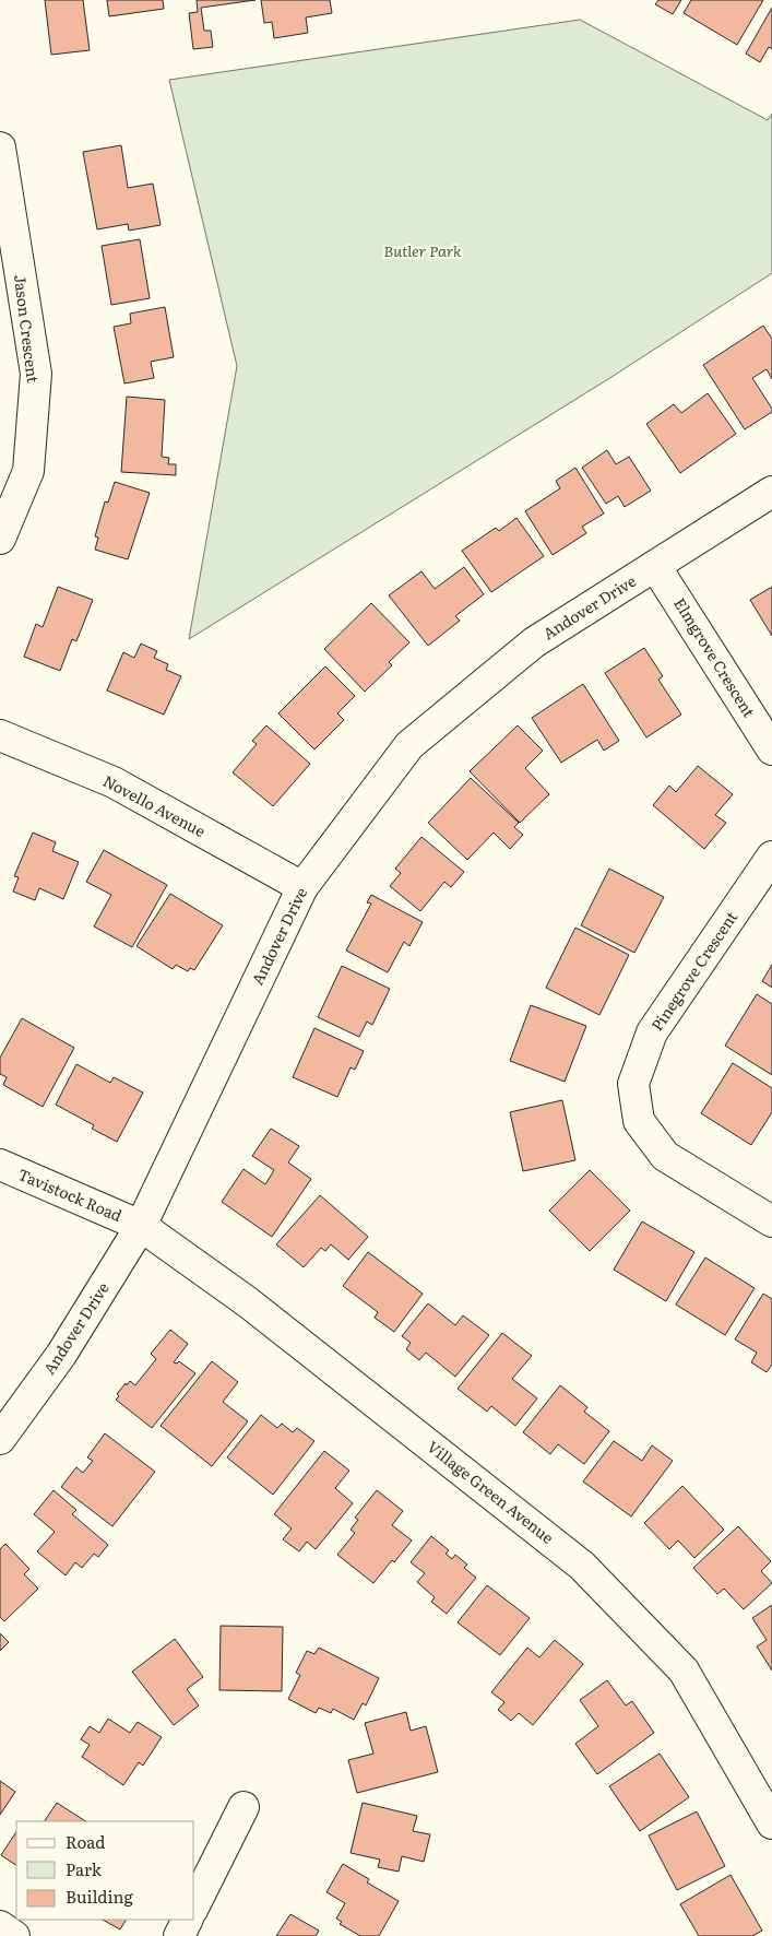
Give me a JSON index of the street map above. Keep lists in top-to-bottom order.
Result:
{
  "streets": {
    "street": [
      "Jason Crescent",
      "Andover Drive",
      "Elmgrove Crescent",
      "Novello Avenue",
      "Pinegrove Crescent",
      "Tavistock Road",
      "Village Green Avenue"
    ]
  },
  "crossings": [
    ["Andover Drive", "Elmgrove Crescent"],
    ["Andover Drive", "Novello Avenue"],
    ["Andover Drive", "Tavistock Road"],
    ["Andover Drive", "Village Green Avenue"],
    ["Tavistock Road", "Village Green Avenue"]
  ],
  "parks": ["Butler Park"],
  "legend": ["Road", "Park", "Building"]
}
